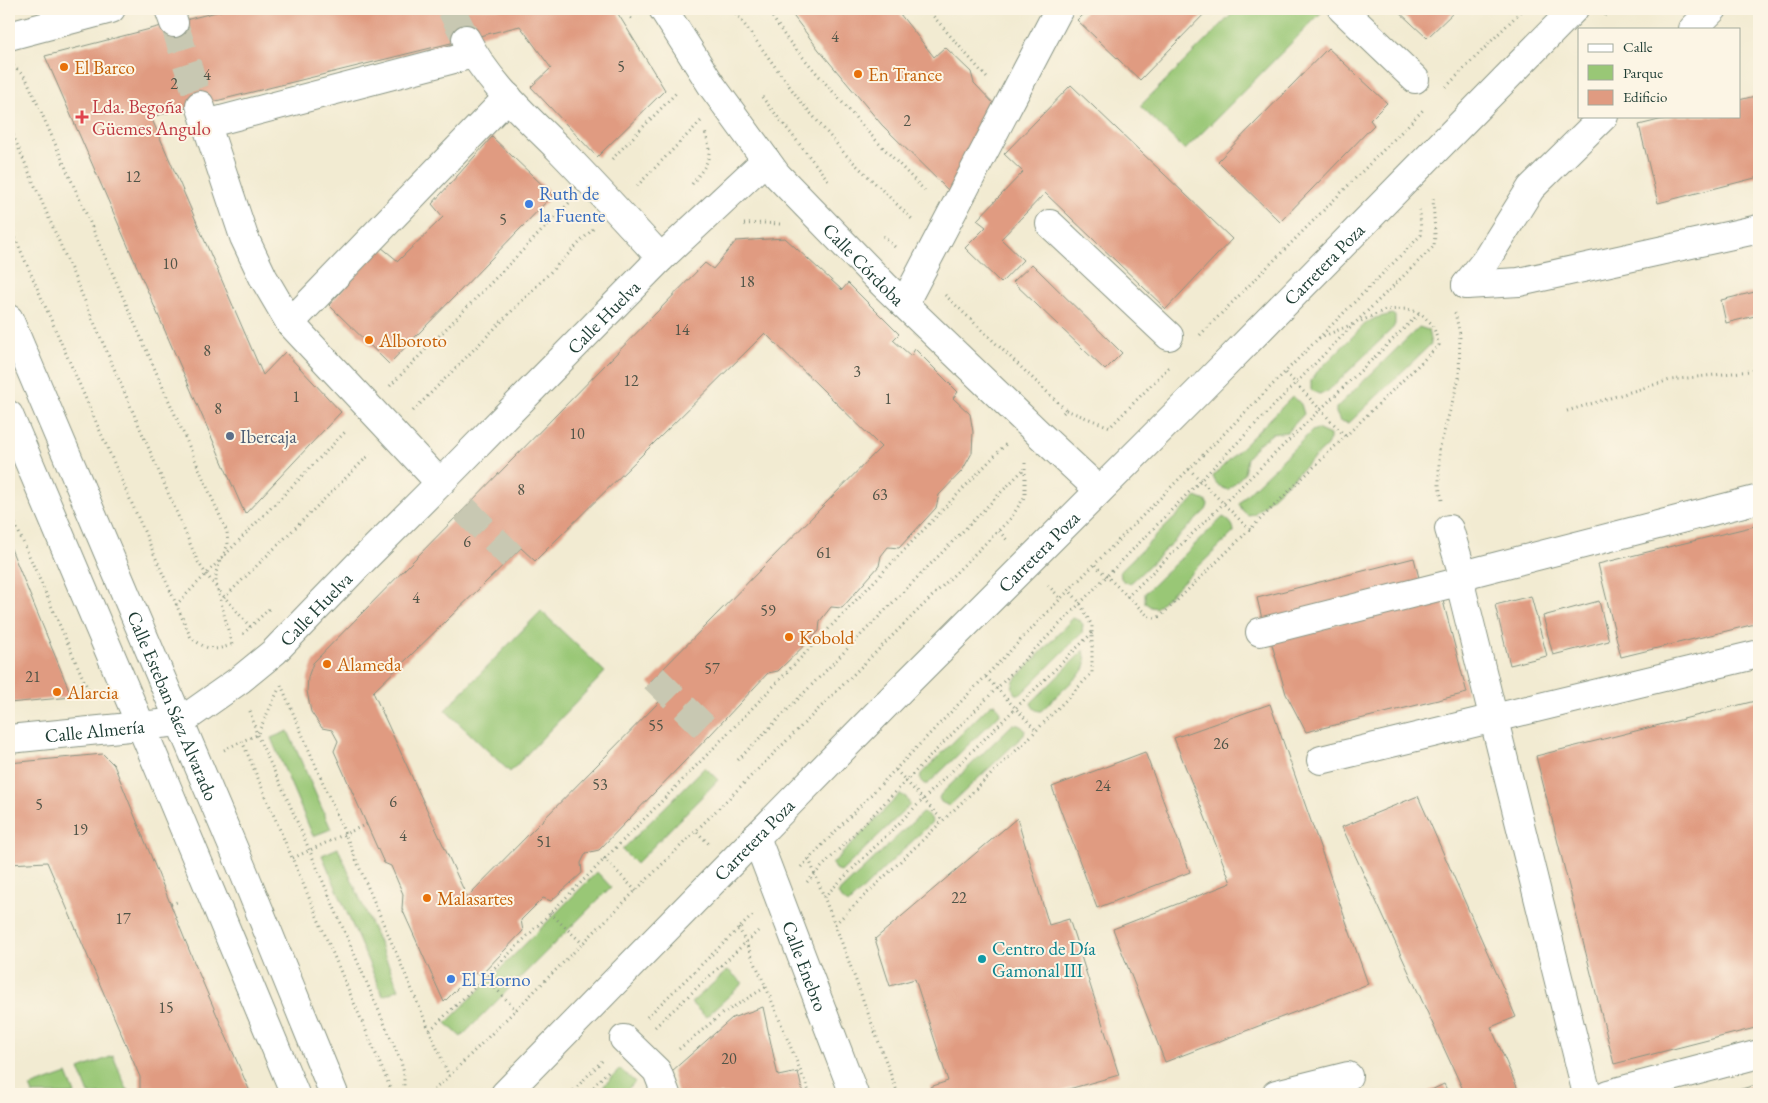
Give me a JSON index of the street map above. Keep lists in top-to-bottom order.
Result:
{
  "streets": {
    "street": [
      "Carretera Poza",
      "Calle Córdoba",
      "Calle Huelva",
      "Calle Esteban Sáez Alvarado",
      "Calle Almería",
      "Calle Enebro"
    ]
  },
  "crossings": [
    ["Carretera Poza", "Calle Córdoba"],
    ["Carretera Poza", "Calle Enebro"],
    ["Calle Córdoba", "Calle Huelva"],
    ["Calle Huelva", "Calle Esteban Sáez Alvarado"],
    ["Calle Huelva", "Calle Almería"],
    ["Calle Esteban Sáez Alvarado", "Calle Almería"]
  ],
  "places": {
    "other": [
      "El Barco",
      "En Trance",
      "Ruth de la Fuente",
      "Alboroto",
      "Ibercaja",
      "Kobold",
      "Alameda",
      "Alarcia",
      "Malasartes",
      "Centro de Día Gamonal III",
      "El Horno"
    ],
    "health": ["Lda. Begoña Güemes Angulo"]
  },
  "house_numbers": [
    "4",
    "5",
    "4",
    "2",
    "2",
    "12",
    "5",
    "10",
    "18",
    "14",
    "8",
    "3",
    "12",
    "1",
    "1",
    "8",
    "10",
    "8",
    "63",
    "6",
    "61",
    "4",
    "59",
    "57",
    "21",
    "55",
    "26",
    "53",
    "24",
    "6",
    "5",
    "19",
    "4",
    "51",
    "22",
    "17",
    "15",
    "20"
  ],
  "legend": ["Calle", "Parque", "Edificio"]
}
